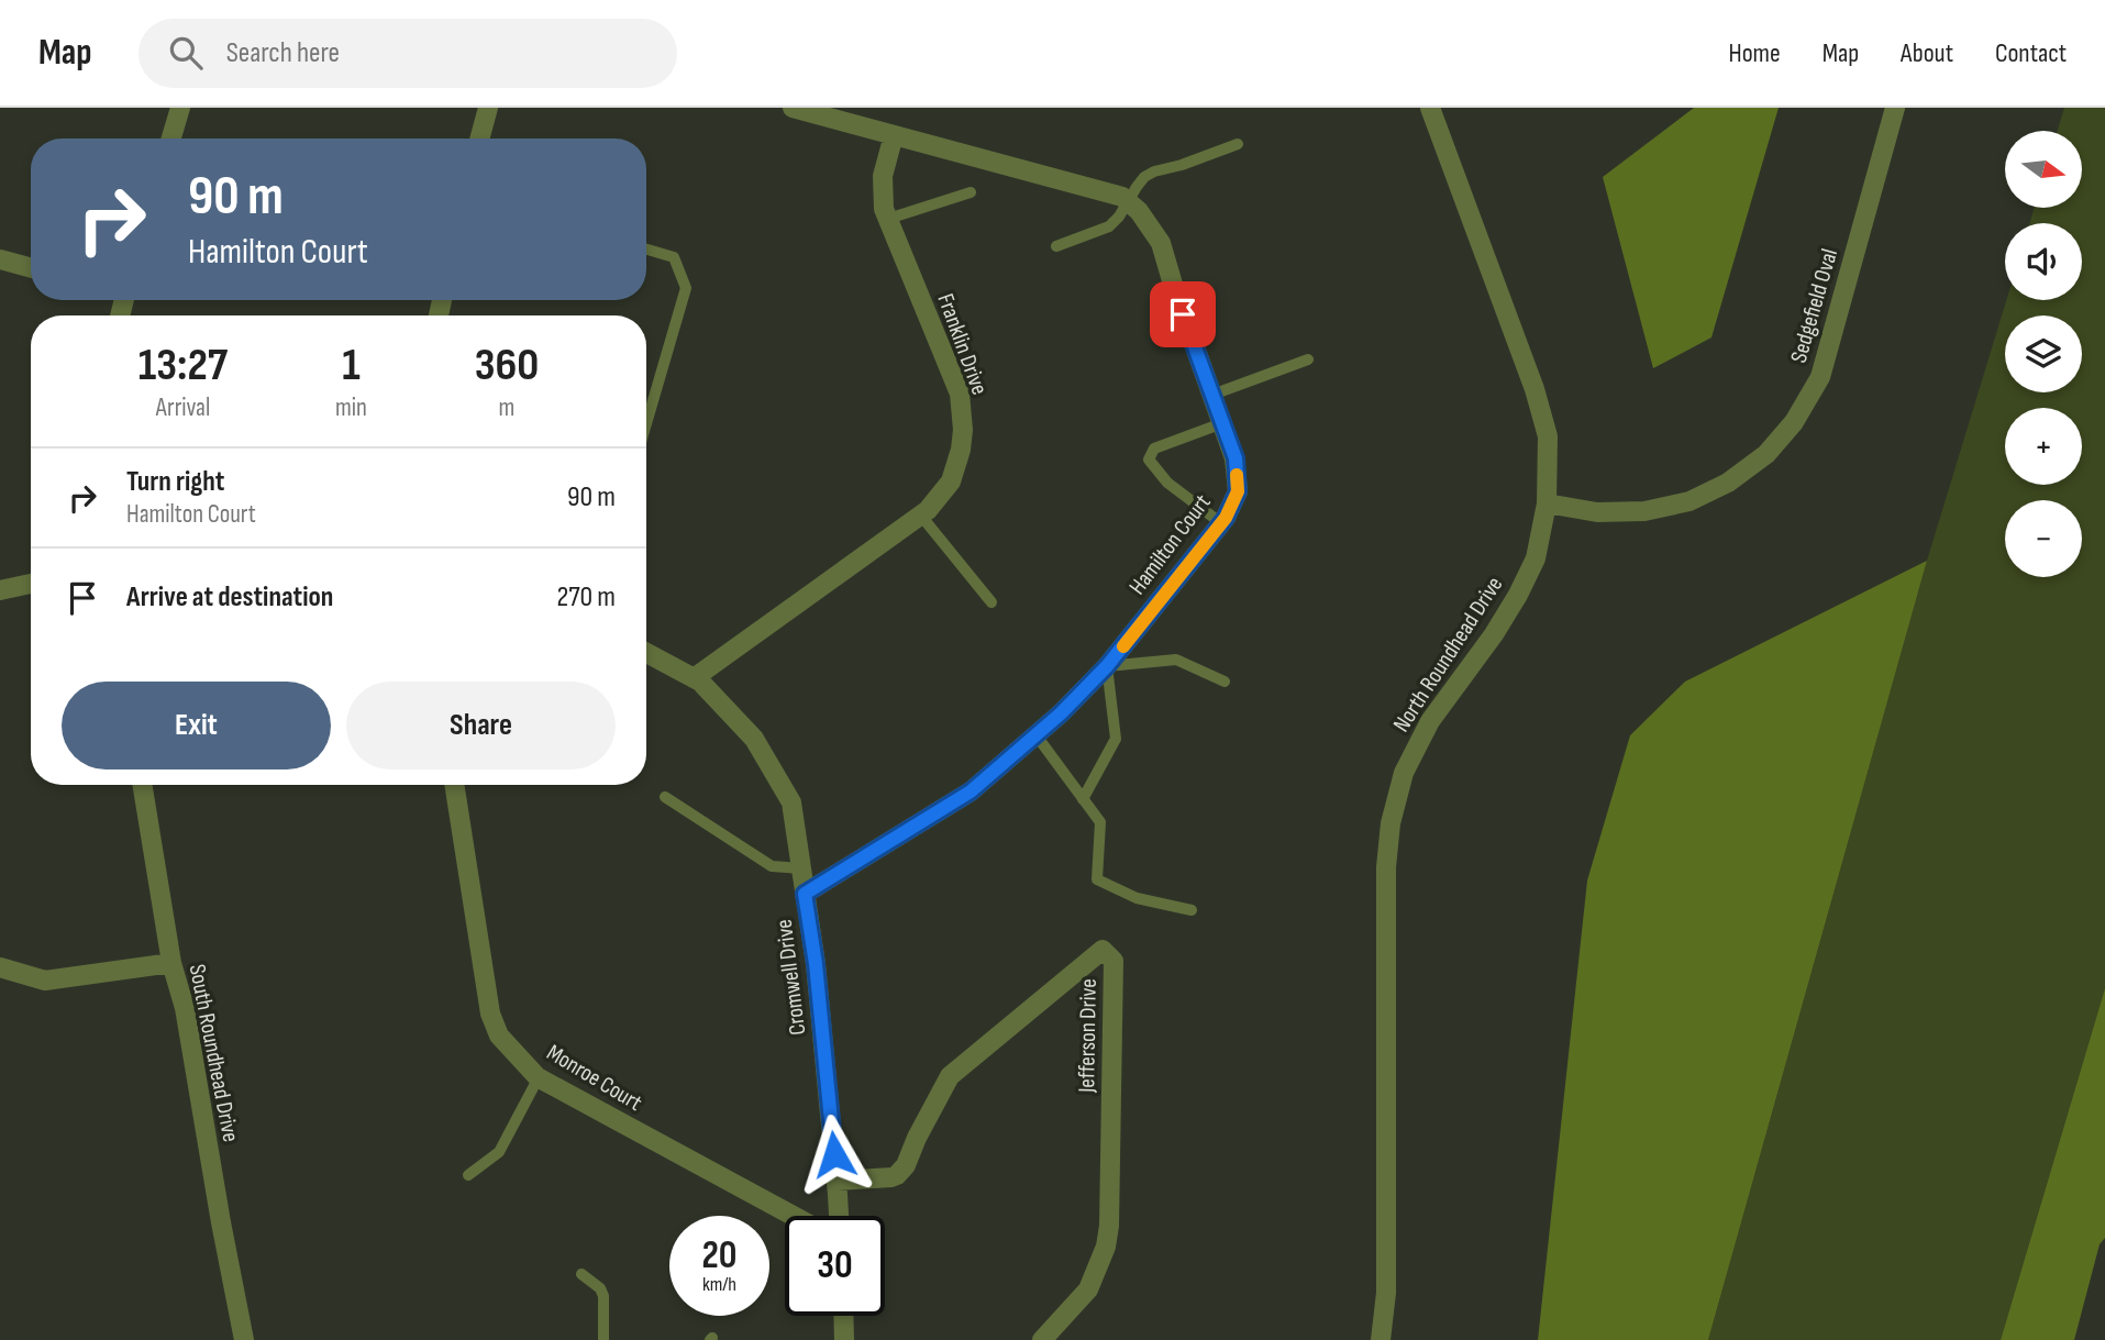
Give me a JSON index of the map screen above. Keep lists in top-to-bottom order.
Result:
{
  "streets": {
    "street": [
      "Sedgefield Oval",
      "Franklin Drive",
      "Hamilton Court",
      "North Roundhead Drive",
      "Cromwell Drive",
      "Jefferson Drive",
      "South Roundhead Drive",
      "Monroe Court"
    ]
  },
  "crossings": [
    ["Sedgefield Oval", "North Roundhead Drive"],
    ["Franklin Drive", "Hamilton Court"],
    ["Franklin Drive", "Cromwell Drive"],
    ["Hamilton Court", "Cromwell Drive"],
    ["Cromwell Drive", "Jefferson Drive"]
  ],
  "north": "right",
  "page": {
    "header": "Map",
    "search": "Search here",
    "nav": [
      "Home",
      "Map",
      "About",
      "Contact"
    ],
    "map_buttons": ["+", "−"],
    "turn": ["90 m", "Hamilton Court"],
    "eta": [
      "13:27",
      "Arrival",
      "1",
      "min",
      "360",
      "m"
    ],
    "list": [
      {
        "name": "Turn right",
        "note": "Hamilton Court",
        "value": "90 m"
      },
      {
        "name": "Arrive at destination",
        "value": "270 m"
      }
    ],
    "buttons": ["Exit", "Share"],
    "speed": "20 km/h",
    "limit": "30"
  }
}
